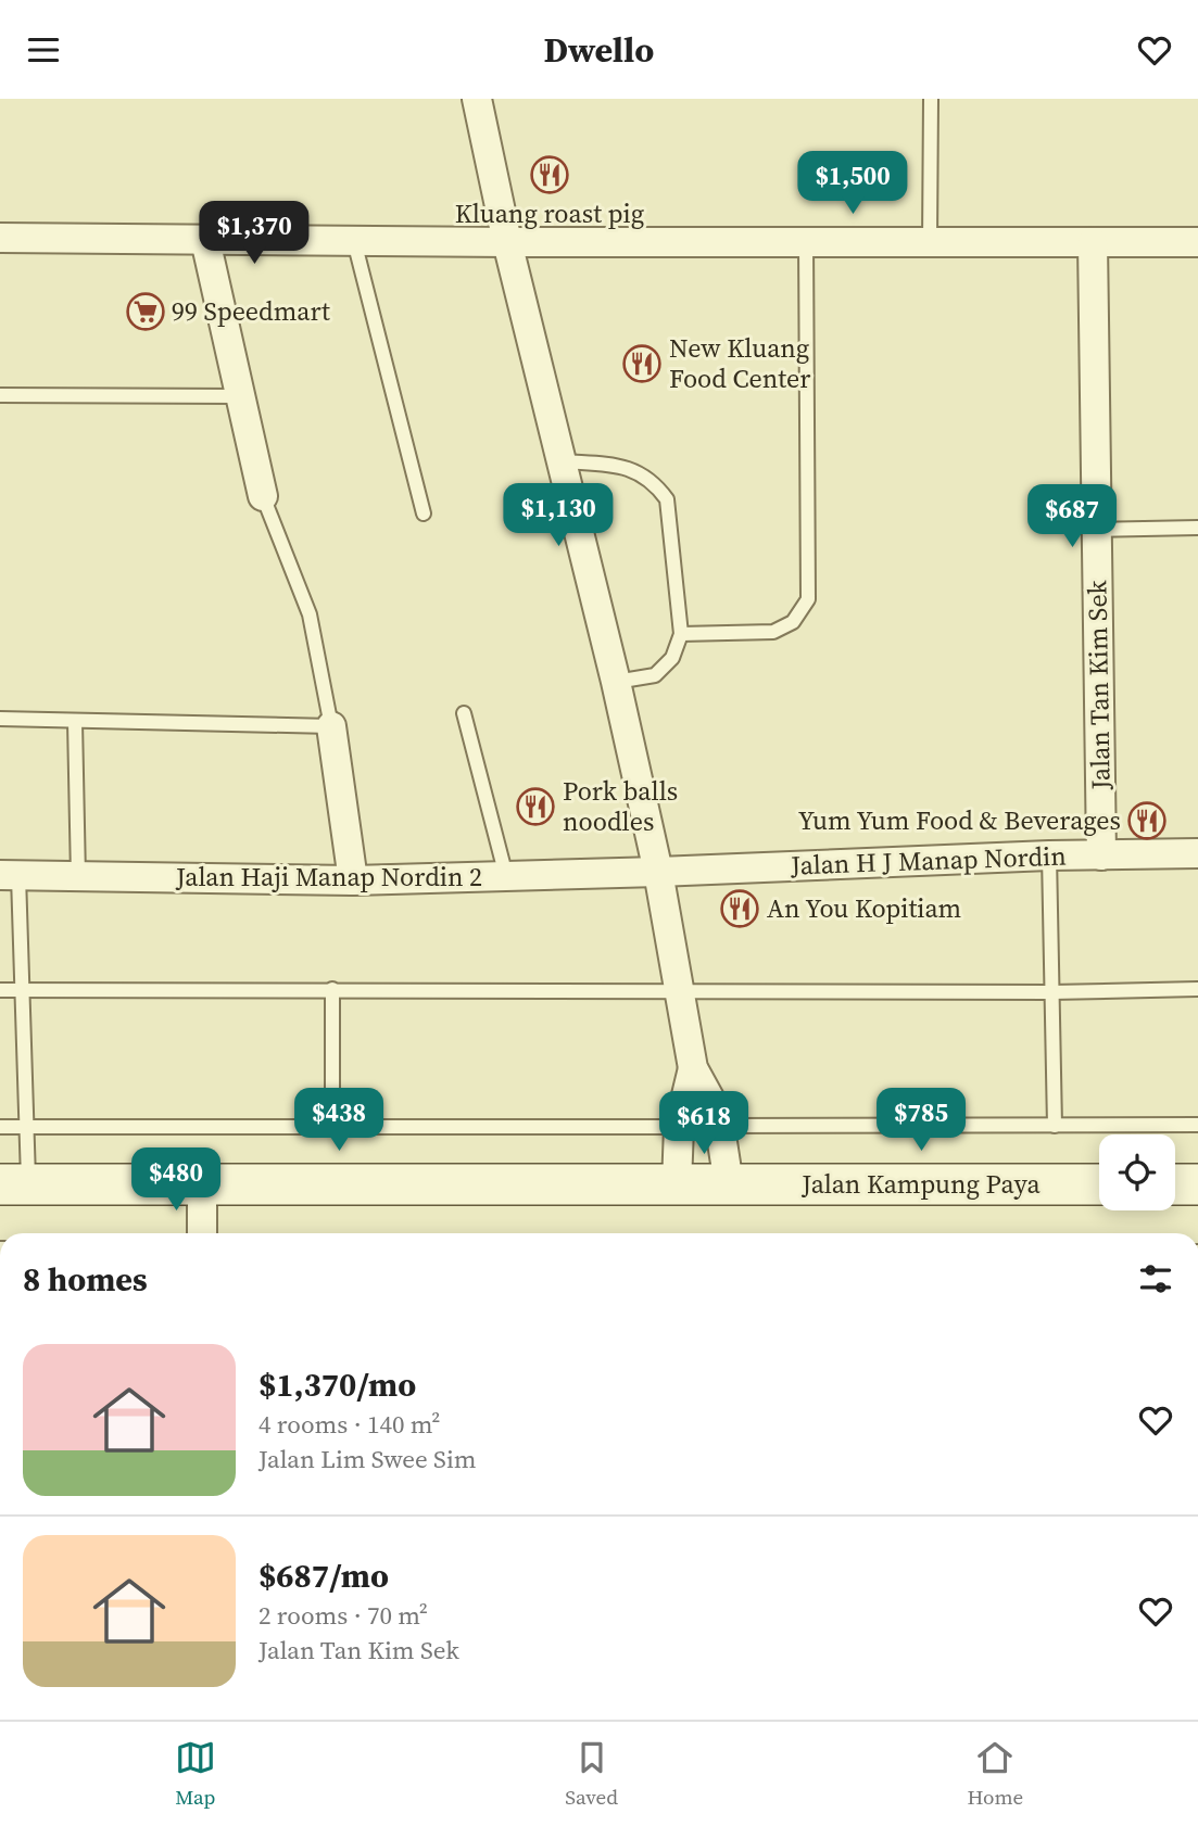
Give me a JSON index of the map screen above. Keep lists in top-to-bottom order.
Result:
{
  "streets": {
    "street": [
      "Jalan Tan Kim Sek",
      "Jalan H J Manap Nordin",
      "Jalan Haji Manap Nordin 2",
      "Jalan Kampung Paya"
    ]
  },
  "crossings": [
    ["Jalan Tan Kim Sek", "Jalan H J Manap Nordin"],
    ["Jalan H J Manap Nordin", "Jalan Haji Manap Nordin 2"]
  ],
  "places": {
    "restaurant": [
      "Kluang roast pig",
      "New Kluang Food Center",
      "Pork balls noodles",
      "Yum Yum Food & Beverages",
      "An You Kopitiam"
    ],
    "supermarket": ["99 Speedmart"]
  },
  "page": {
    "header": "Dwello",
    "price": [
      "$1,500",
      "$1,370",
      "$1,130",
      "$687",
      "$438",
      "$785",
      "$618",
      "$480"
    ],
    "heading": "8 homes",
    "list": [
      {
        "name": "$1,370/mo",
        "note": "4 rooms · 140 m² · Jalan Lim Swee Sim"
      },
      {
        "name": "$687/mo",
        "note": "2 rooms · 70 m² · Jalan Tan Kim Sek"
      }
    ],
    "tabs": ["Map", "Saved", "Home"]
  }
}
